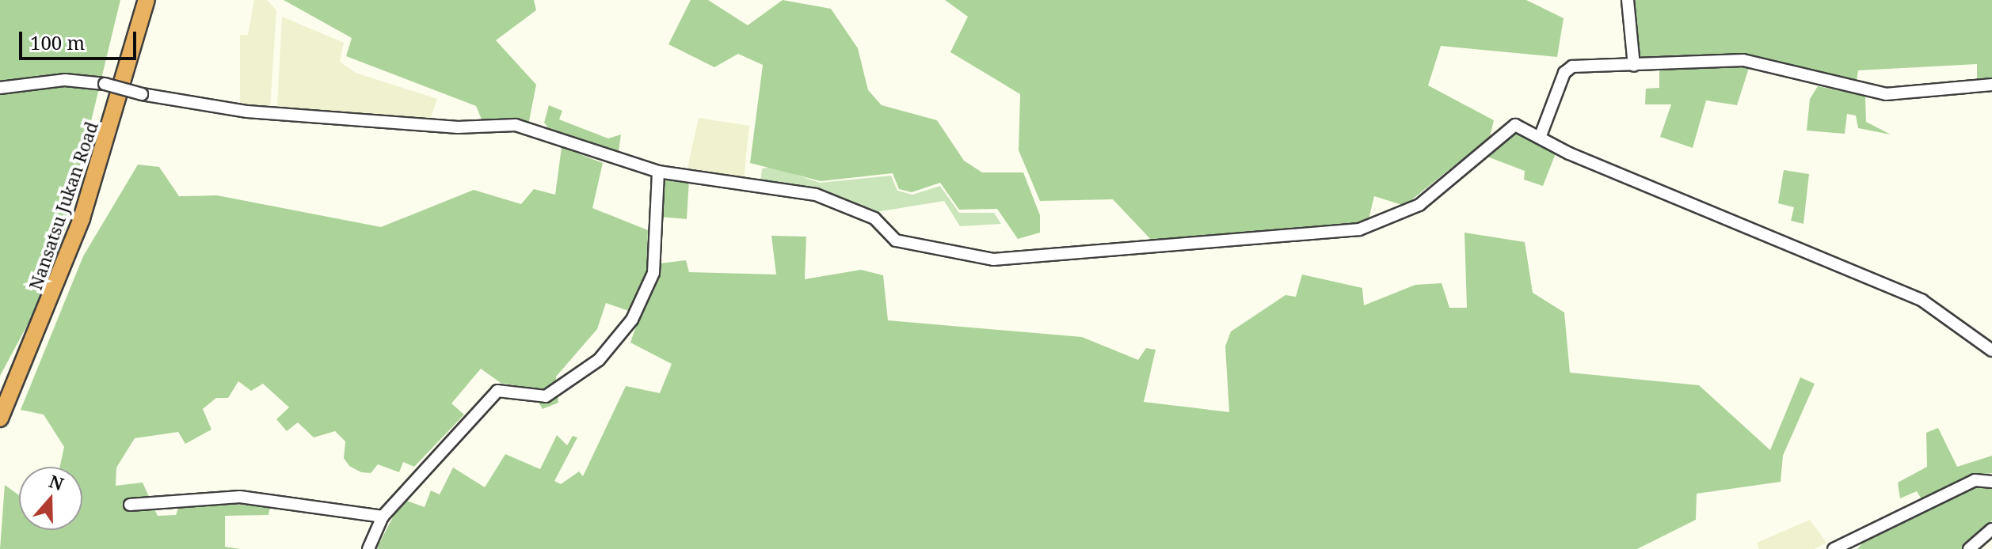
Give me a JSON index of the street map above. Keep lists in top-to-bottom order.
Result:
{
  "streets": {
    "highway": ["Nansatsu Jukan Road"]
  },
  "scale_bar": "100 m",
  "north": "top"
}
